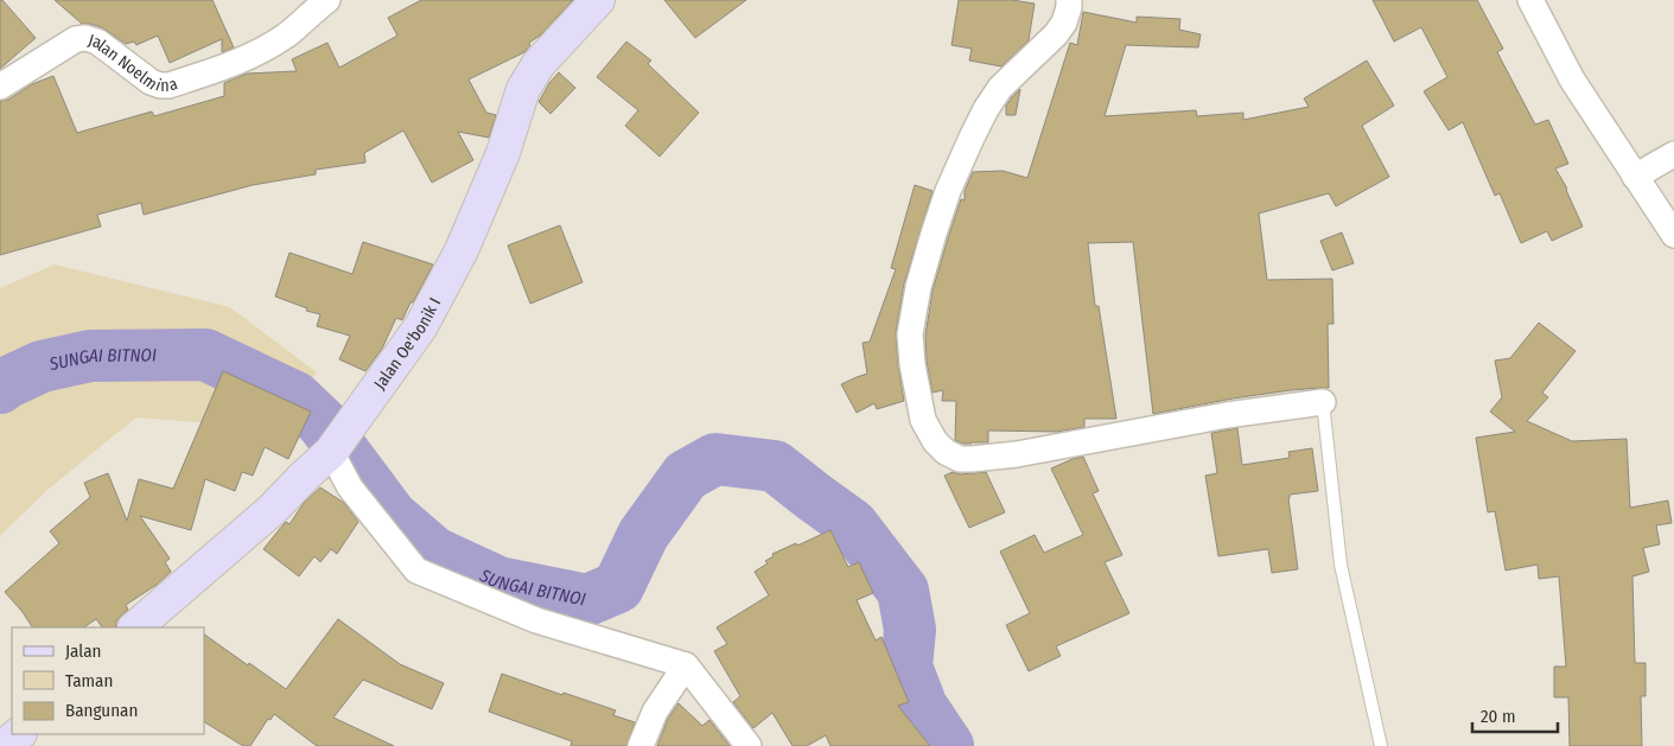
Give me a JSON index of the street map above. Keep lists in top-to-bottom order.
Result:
{
  "streets": {
    "street": ["Jalan Noelmina", "Jalan Oe'bonik I"]
  },
  "water": ["SUNGAI BITNOI"],
  "legend": ["Jalan", "Taman", "Bangunan"],
  "scale_bar": "20 m"
}
